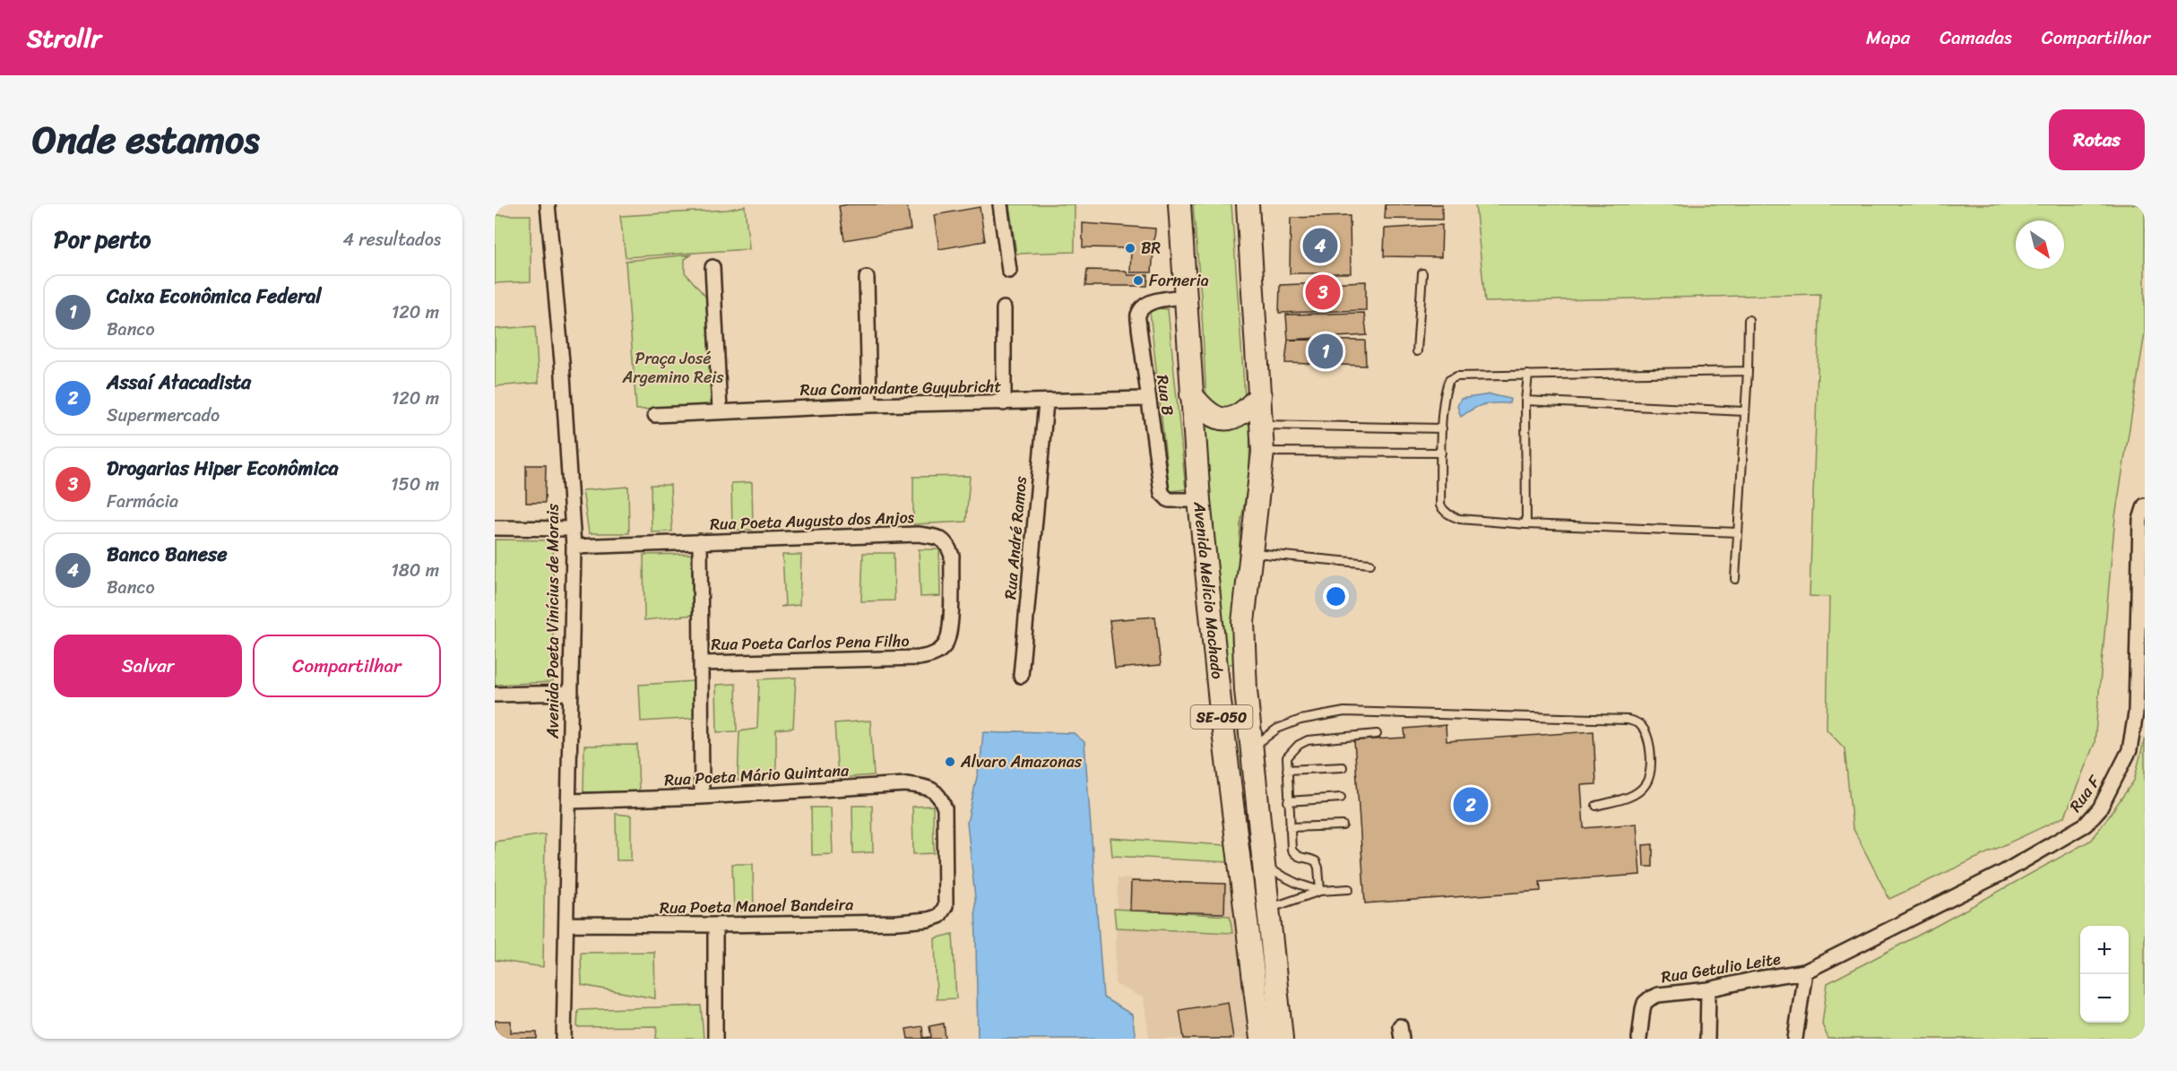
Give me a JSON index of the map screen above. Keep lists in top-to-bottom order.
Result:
{
  "streets": {
    "main road": ["Avenida Melício Machado", "SE-050"],
    "street": [
      "Rua Comandante Guyubricht",
      "Rua B",
      "Rua Poeta Augusto dos Anjos",
      "Rua André Ramos",
      "Avenida Poeta Vinícius de Morais",
      "Rua Poeta Carlos Pena Filho",
      "Rua Poeta Mário Quintana",
      "Rua F",
      "Rua Poeta Manoel Bandeira",
      "Rua Getulio Leite"
    ]
  },
  "crossings": [
    ["Rua Comandante Guyubricht", "Rua B"],
    ["Rua Comandante Guyubricht", "Rua André Ramos"],
    ["Rua B", "Avenida Melício Machado"],
    ["Rua Poeta Augusto dos Anjos", "Avenida Poeta Vinícius de Morais"],
    ["Rua Poeta Augusto dos Anjos", "Rua Poeta Carlos Pena Filho"],
    ["Avenida Poeta Vinícius de Morais", "Rua Poeta Mário Quintana"],
    ["Avenida Poeta Vinícius de Morais", "Rua Poeta Manoel Bandeira"],
    ["Rua Poeta Mário Quintana", "Rua Poeta Manoel Bandeira"],
    ["Rua F", "Rua Getulio Leite"]
  ],
  "parks": ["Praça José Argemino Reis"],
  "places": ["BR", "Forneria", "Alvaro Amazonas"],
  "north": "bottom right",
  "page": {
    "header": "Strollr",
    "nav": ["Mapa", "Camadas", "Compartilhar"],
    "title": "Onde estamos",
    "buttons": [
      "Rotas",
      ["Salvar", "Compartilhar"]
    ],
    "heading": ["Por perto", "4 resultados"],
    "pins": [
      "4",
      "3",
      "1",
      "2"
    ],
    "list": [
      {
        "mark": "1",
        "name": "Caixa Econômica Federal",
        "note": "Banco",
        "value": "120 m"
      },
      {
        "mark": "2",
        "name": "Assaí Atacadista",
        "note": "Supermercado",
        "value": "120 m"
      },
      {
        "mark": "3",
        "name": "Drogarias Hiper Econômica",
        "note": "Farmácia",
        "value": "150 m"
      },
      {
        "mark": "4",
        "name": "Banco Banese",
        "note": "Banco",
        "value": "180 m"
      }
    ],
    "map_buttons": ["+", "−"]
  }
}
